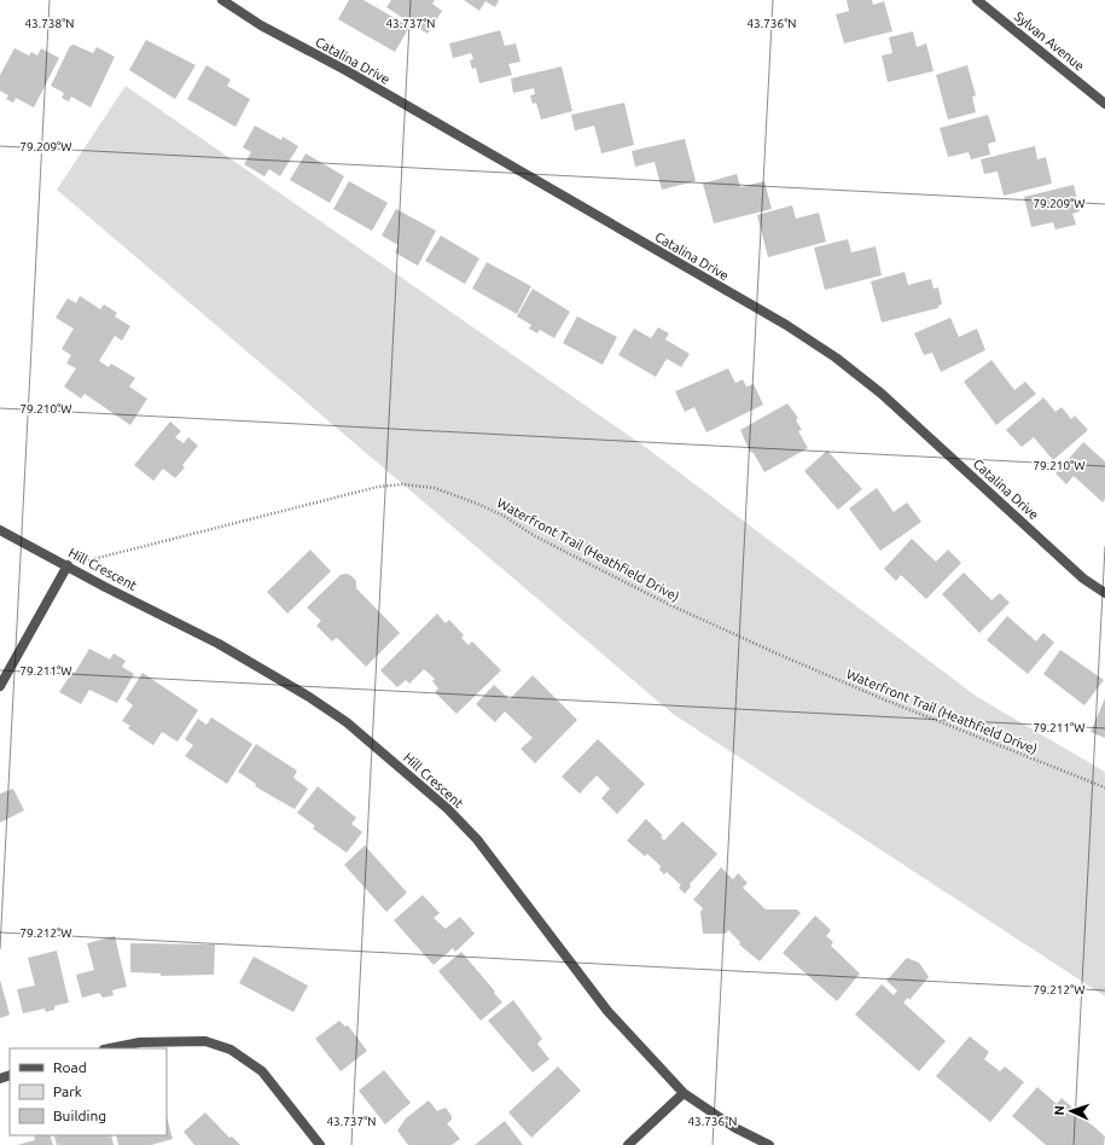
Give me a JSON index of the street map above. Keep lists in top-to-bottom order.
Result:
{
  "streets": {
    "street": ["Sylvan Avenue", "Catalina Drive", "Hill Crescent"],
    "path": ["Waterfront Trail (Heathfield Drive)"]
  },
  "crossings": [
    ["Waterfront Trail (Heathfield Drive)", "Hill Crescent"]
  ],
  "legend": ["Road", "Park", "Building"],
  "north": "left",
  "coordinates": [
    "43.737°N",
    "43.736°N",
    "43.738°N",
    "79.209°W",
    "79.210°W",
    "79.211°W",
    "79.212°W"
  ]
}
